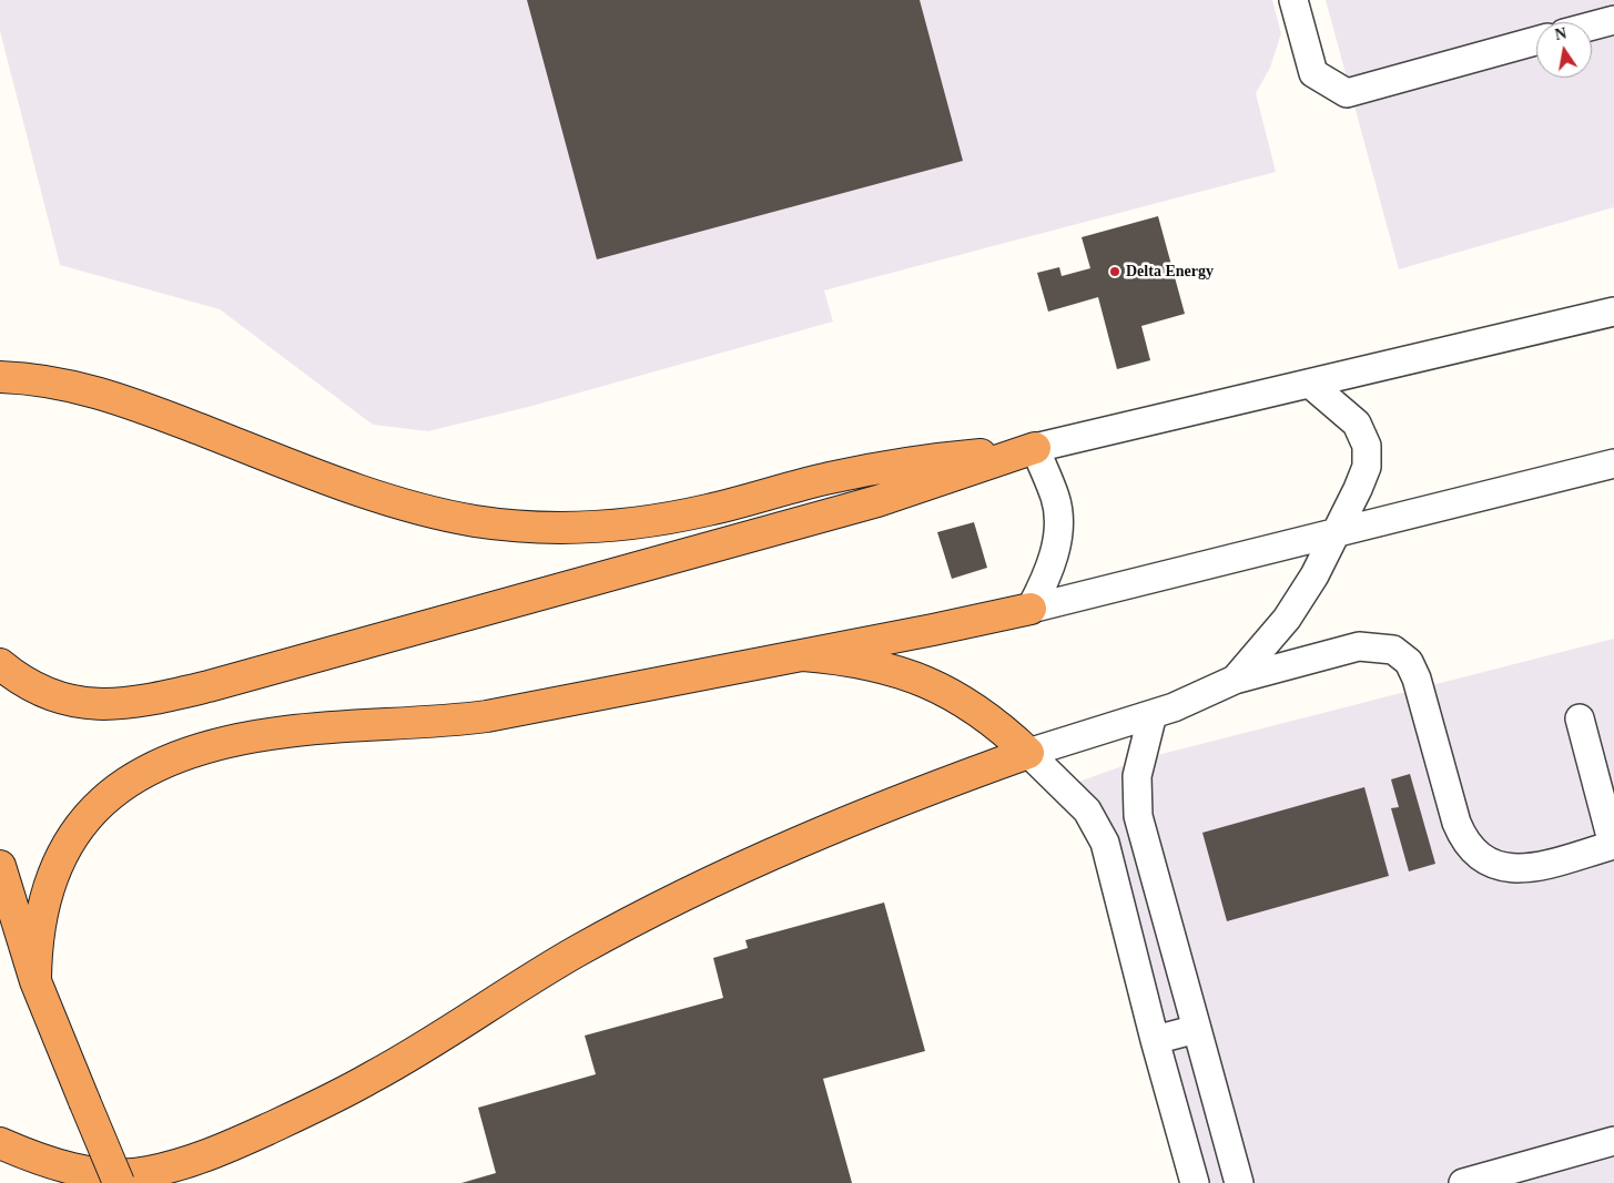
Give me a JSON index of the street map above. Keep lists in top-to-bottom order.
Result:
{
  "places": ["Delta Energy"],
  "north": "top"
}
